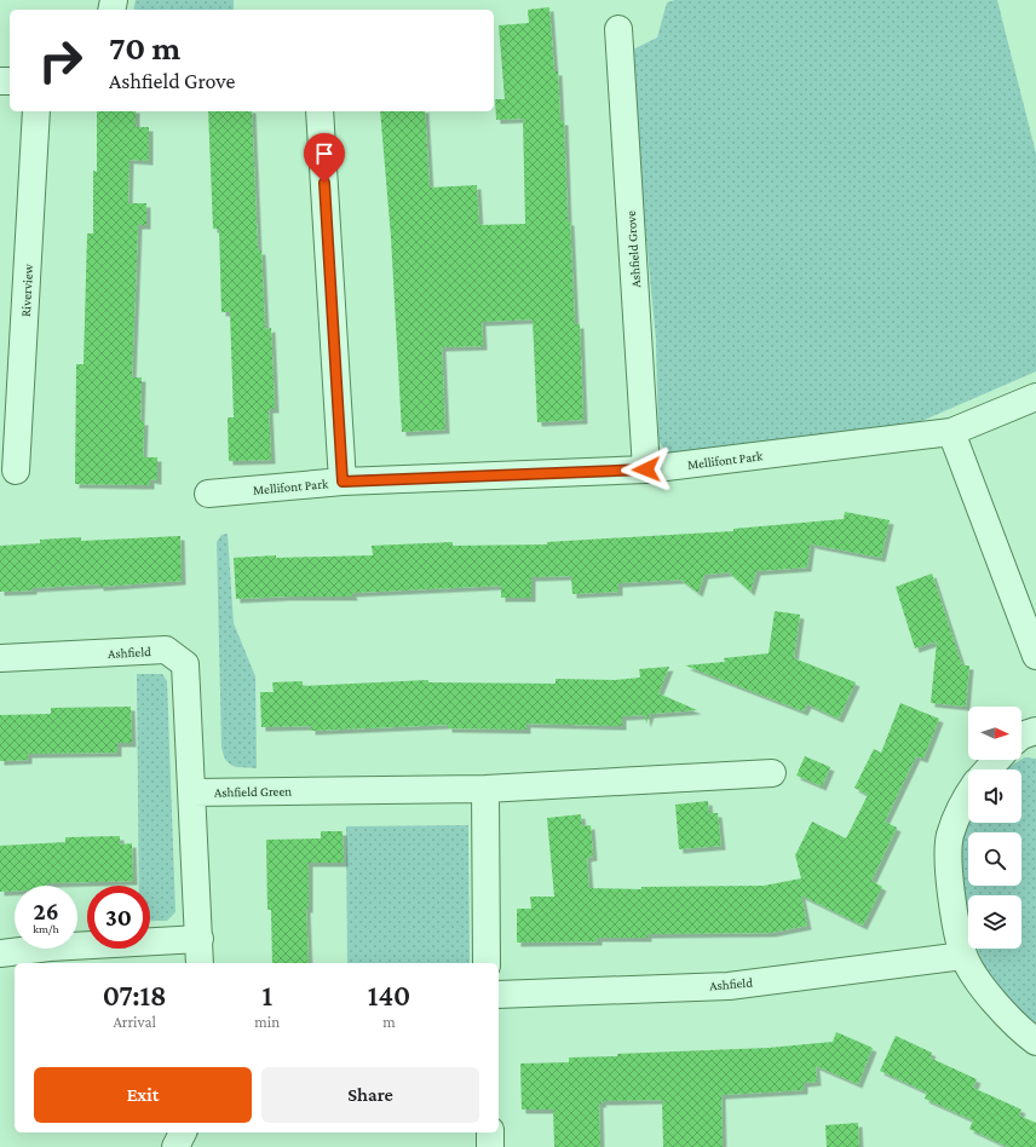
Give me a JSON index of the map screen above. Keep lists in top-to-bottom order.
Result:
{
  "streets": {
    "street": [
      "Ashfield Grove",
      "Riverview",
      "Mellifont Park",
      "Ashfield",
      "Ashfield Green"
    ]
  },
  "crossings": [
    ["Ashfield Grove", "Mellifont Park"],
    ["Ashfield", "Ashfield Green"]
  ],
  "north": "right",
  "page": {
    "turn": ["70 m", "Ashfield Grove"],
    "speed": "26 km/h",
    "limit": "30",
    "eta": [
      "07:18",
      "Arrival",
      "1",
      "min",
      "140",
      "m"
    ],
    "buttons": ["Exit", "Share"]
  }
}
